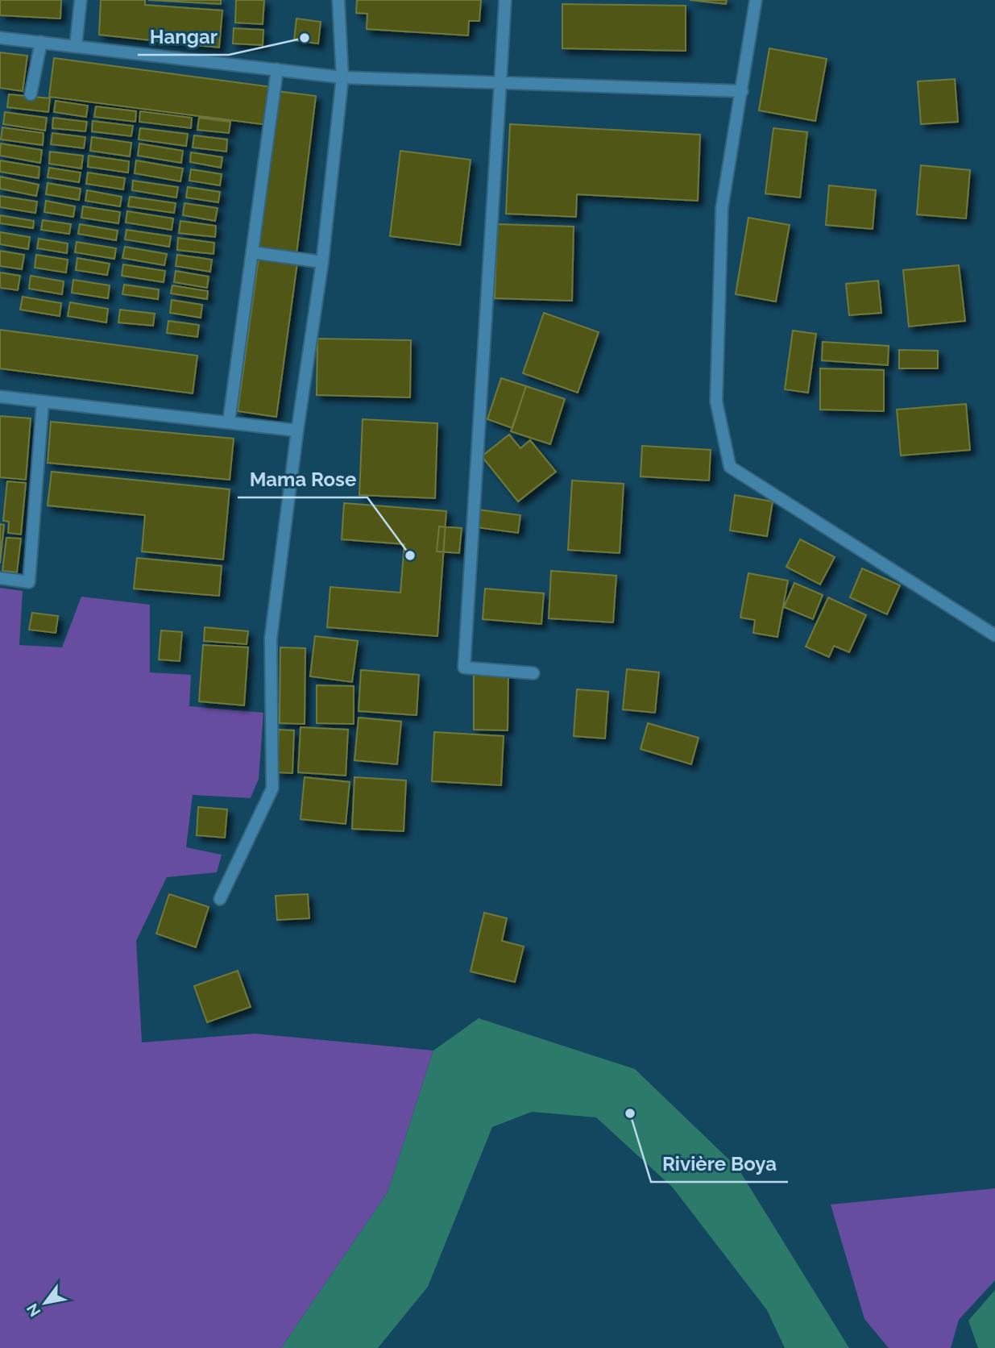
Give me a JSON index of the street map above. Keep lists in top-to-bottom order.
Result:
{
  "places": ["Hangar", "Mama Rose", "Rivière Boya"],
  "north": "bottom left"
}
